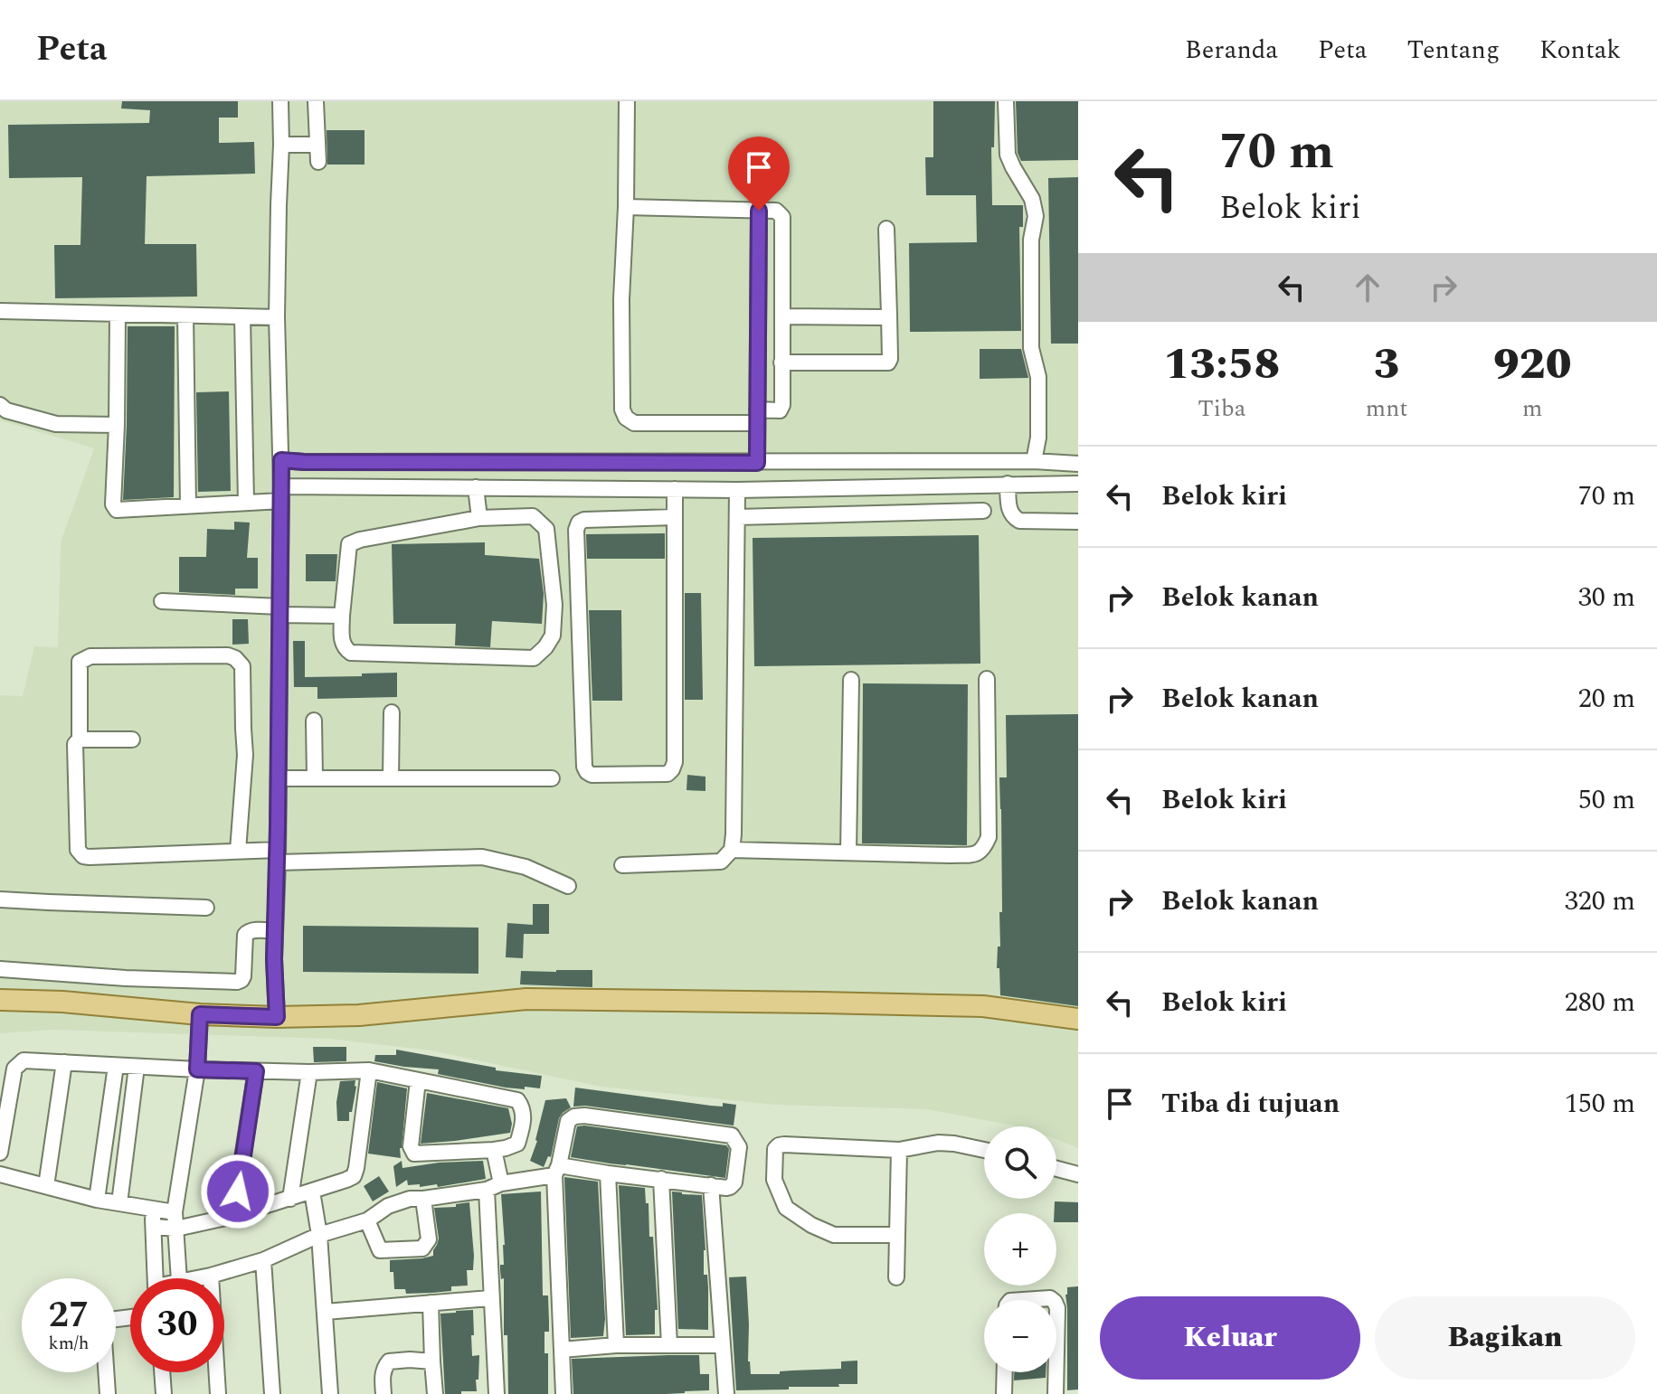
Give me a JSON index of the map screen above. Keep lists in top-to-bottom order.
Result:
{
  "page": {
    "header": "Peta",
    "nav": [
      "Beranda",
      "Peta",
      "Tentang",
      "Kontak"
    ],
    "turn": ["70 m", "Belok kiri"],
    "eta": [
      "13:58",
      "Tiba",
      "3",
      "mnt",
      "920",
      "m"
    ],
    "list": [
      {
        "name": "Belok kiri",
        "value": "70 m"
      },
      {
        "name": "Belok kanan",
        "value": "30 m"
      },
      {
        "name": "Belok kanan",
        "value": "20 m"
      },
      {
        "name": "Belok kiri",
        "value": "50 m"
      },
      {
        "name": "Belok kanan",
        "value": "320 m"
      },
      {
        "name": "Belok kiri",
        "value": "280 m"
      },
      {
        "name": "Tiba di tujuan",
        "value": "150 m"
      }
    ],
    "map_buttons": ["+", "−"],
    "speed": "27 km/h",
    "limit": "30",
    "buttons": ["Keluar", "Bagikan"]
  }
}
